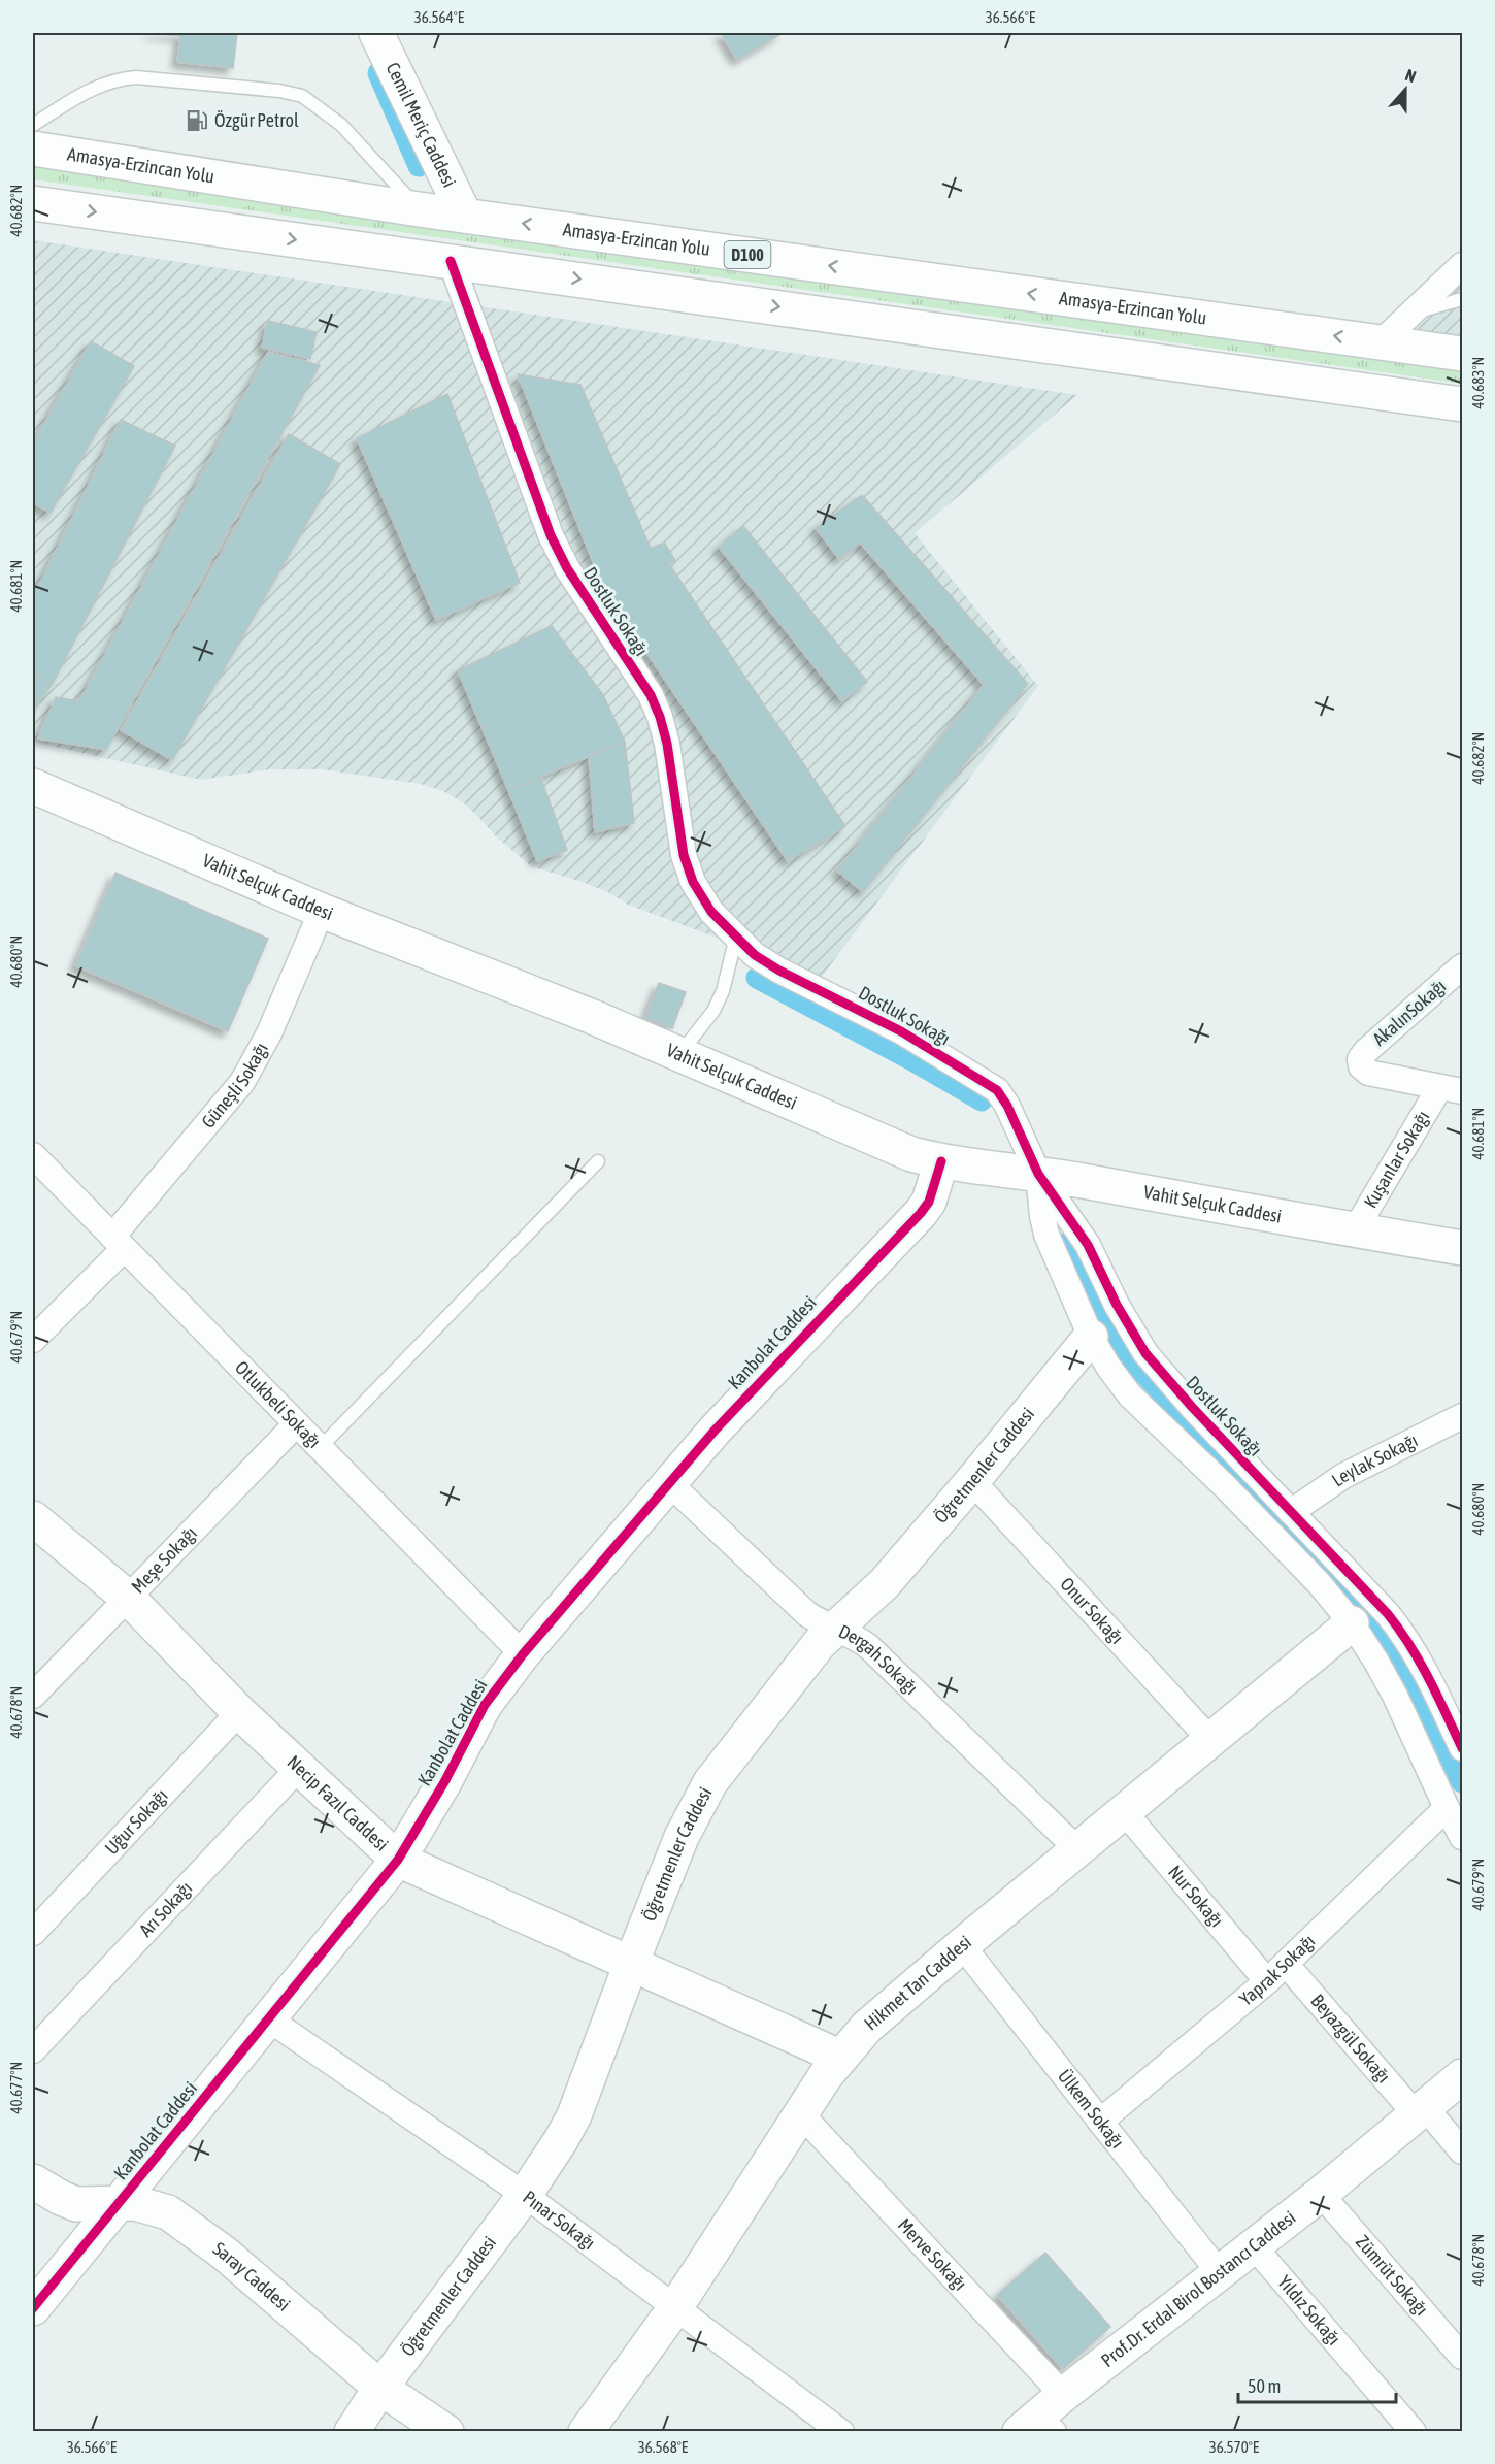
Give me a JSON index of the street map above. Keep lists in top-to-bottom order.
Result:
{
  "streets": {
    "main road": [
      "Cemil Meriç Caddesi",
      "Amasya-Erzincan Yolu",
      "D100",
      "Vahit Selçuk Caddesi",
      "Kanbolat Caddesi",
      "Öğretmenler Caddesi",
      "Necip Fazıl Caddesi",
      "Hikmet Tan Caddesi",
      "Saray Caddesi",
      "Prof.Dr. Erdal Birol Bostancı Caddesi"
    ],
    "street": [
      "Dostluk Sokağı",
      "AkalınSokağı",
      "Güneşli Sokağı",
      "Kuşanlar Sokağı",
      "Otlukbeli Sokağı",
      "Leylak Sokağı",
      "Meşe Sokağı",
      "Onur Sokağı",
      "Dergah Sokağı",
      "Uğur Sokağı",
      "Nur Sokağı",
      "Arı Sokağı",
      "Yaprak Sokağı",
      "Beyazgül Sokağı",
      "Ülkem Sokağı",
      "Pınar Sokağı",
      "Merve Sokağı",
      "Zümrüt Sokağı",
      "Yıldız Sokağı"
    ]
  },
  "crossings": [
    ["Cemil Meriç Caddesi", "Amasya-Erzincan Yolu"],
    ["Dostluk Sokağı", "Vahit Selçuk Caddesi"],
    ["Dostluk Sokağı", "Leylak Sokağı"],
    ["Dostluk Sokağı", "Öğretmenler Caddesi"],
    ["Dostluk Sokağı", "Yaprak Sokağı"],
    ["Dostluk Sokağı", "Hikmet Tan Caddesi"],
    ["Vahit Selçuk Caddesi", "Güneşli Sokağı"],
    ["Vahit Selçuk Caddesi", "Kuşanlar Sokağı"],
    ["Vahit Selçuk Caddesi", "Kanbolat Caddesi"],
    ["AkalınSokağı", "Kuşanlar Sokağı"],
    ["Güneşli Sokağı", "Otlukbeli Sokağı"],
    ["Kanbolat Caddesi", "Otlukbeli Sokağı"],
    ["Kanbolat Caddesi", "Dergah Sokağı"],
    ["Kanbolat Caddesi", "Necip Fazıl Caddesi"],
    ["Kanbolat Caddesi", "Pınar Sokağı"],
    ["Kanbolat Caddesi", "Saray Caddesi"],
    ["Otlukbeli Sokağı", "Meşe Sokağı"],
    ["Öğretmenler Caddesi", "Onur Sokağı"],
    ["Öğretmenler Caddesi", "Dergah Sokağı"],
    ["Öğretmenler Caddesi", "Necip Fazıl Caddesi"],
    ["Öğretmenler Caddesi", "Pınar Sokağı"],
    ["Öğretmenler Caddesi", "Saray Caddesi"],
    ["Meşe Sokağı", "Necip Fazıl Caddesi"],
    ["Onur Sokağı", "Hikmet Tan Caddesi"],
    ["Dergah Sokağı", "Hikmet Tan Caddesi"],
    ["Necip Fazıl Caddesi", "Uğur Sokağı"],
    ["Necip Fazıl Caddesi", "Arı Sokağı"],
    ["Necip Fazıl Caddesi", "Hikmet Tan Caddesi"],
    ["Nur Sokağı", "Yaprak Sokağı"],
    ["Nur Sokağı", "Hikmet Tan Caddesi"],
    ["Yaprak Sokağı", "Beyazgül Sokağı"],
    ["Yaprak Sokağı", "Ülkem Sokağı"],
    ["Hikmet Tan Caddesi", "Ülkem Sokağı"],
    ["Hikmet Tan Caddesi", "Pınar Sokağı"],
    ["Hikmet Tan Caddesi", "Merve Sokağı"],
    ["Beyazgül Sokağı", "Prof.Dr. Erdal Birol Bostancı Caddesi"],
    ["Ülkem Sokağı", "Prof.Dr. Erdal Birol Bostancı Caddesi"],
    ["Merve Sokağı", "Prof.Dr. Erdal Birol Bostancı Caddesi"],
    ["Zümrüt Sokağı", "Prof.Dr. Erdal Birol Bostancı Caddesi"],
    ["Prof.Dr. Erdal Birol Bostancı Caddesi", "Yıldız Sokağı"]
  ],
  "places": {
    "fuel station": ["Özgür Petrol"]
  },
  "scale_bar": "50 m",
  "north": "top",
  "coordinates": [
    "36.564°E",
    "36.566°E",
    "40.682°N",
    "40.683°N",
    "40.681°N",
    "40.680°N",
    "40.679°N",
    "40.678°N",
    "40.677°N",
    "36.568°E",
    "36.570°E"
  ]
}
